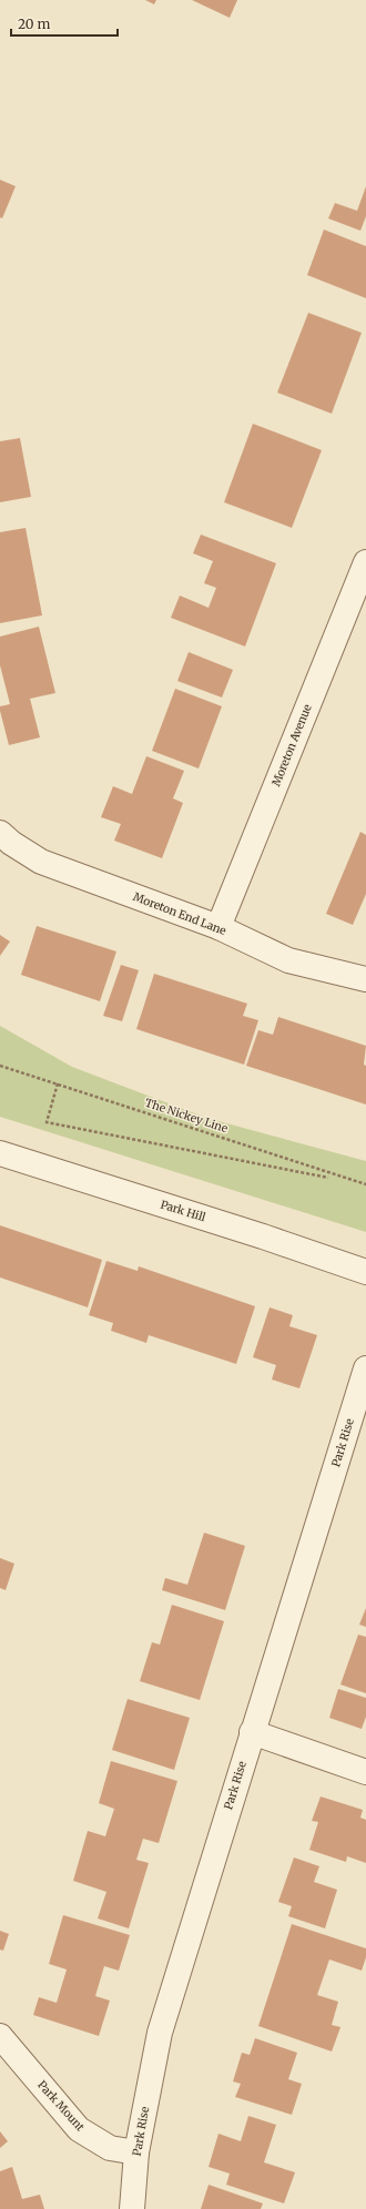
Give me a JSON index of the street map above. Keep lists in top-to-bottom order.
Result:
{
  "streets": {
    "street": [
      "Moreton Avenue",
      "Moreton End Lane",
      "Park Hill",
      "Park Rise",
      "Park Mount"
    ],
    "path": ["The Nickey Line"]
  },
  "crossings": [
    ["Moreton Avenue", "Moreton End Lane"],
    ["Park Rise", "Park Mount"]
  ],
  "scale_bar": "20 m"
}
